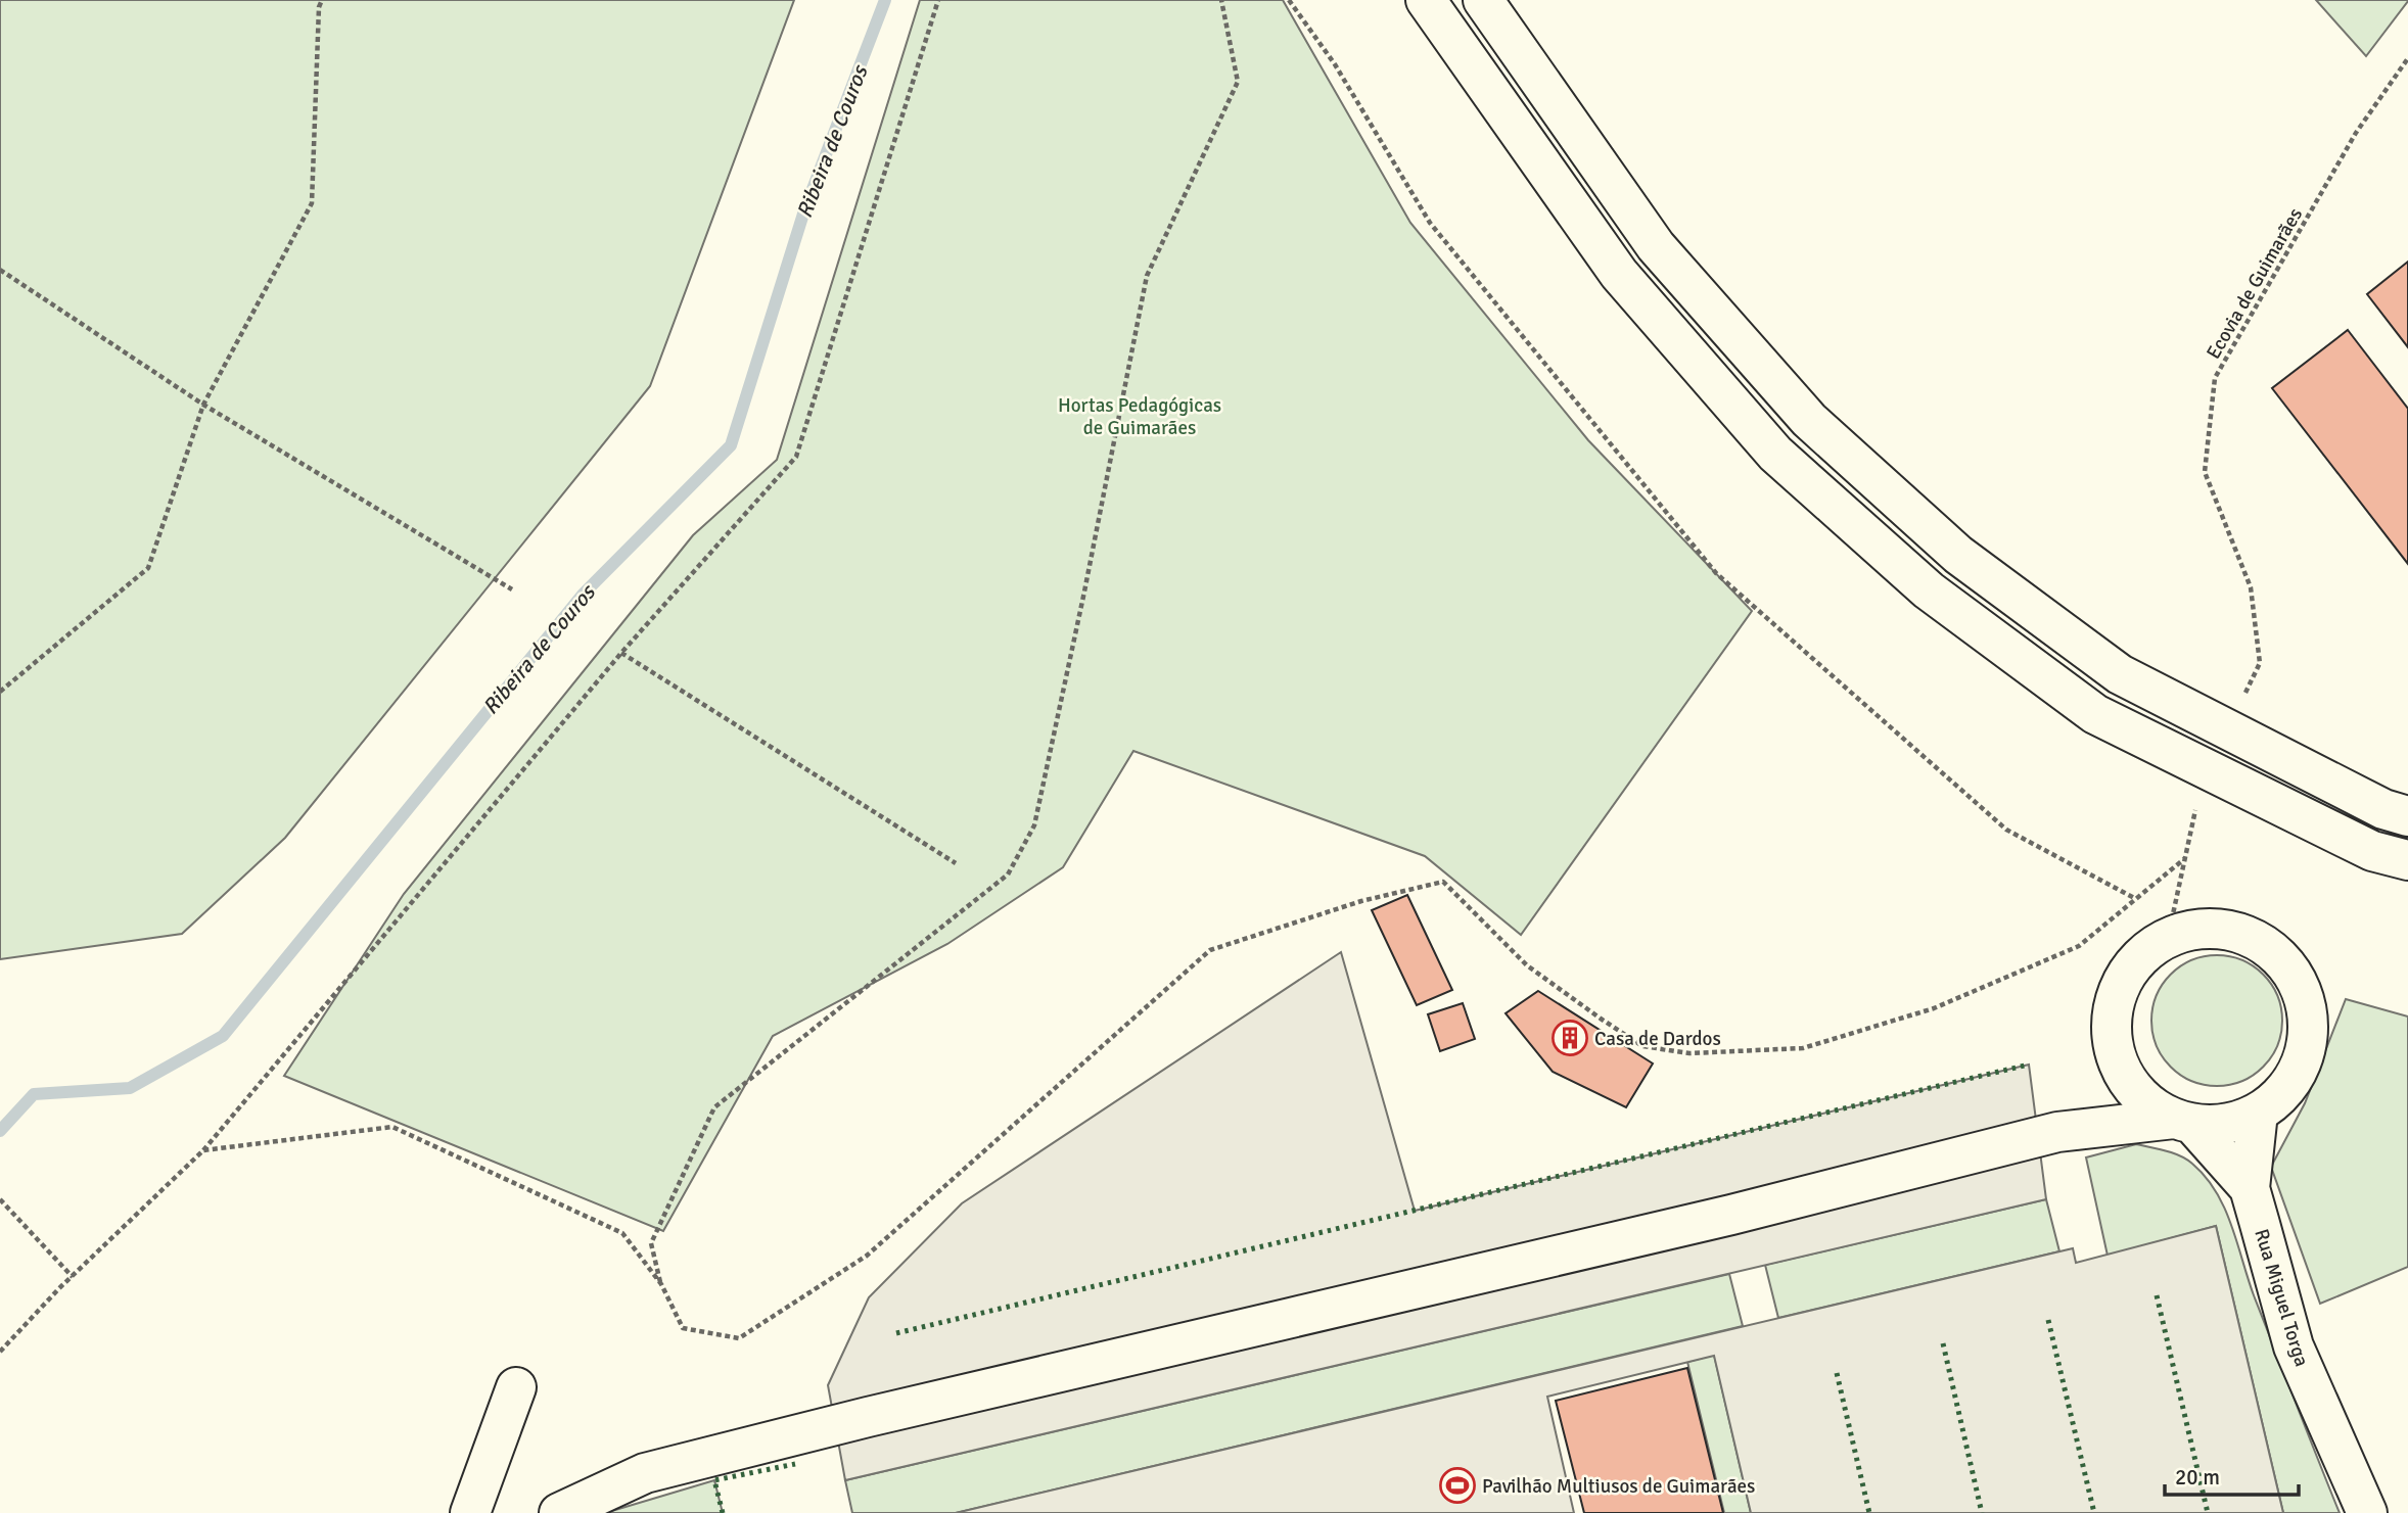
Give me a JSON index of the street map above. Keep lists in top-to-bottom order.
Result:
{
  "streets": {
    "main road": ["Rua Miguel Torga"],
    "path": ["Ecovia de Guimarães"]
  },
  "water": ["Ribeira de Couros"],
  "parks": ["Hortas Pedagógicas de Guimarães"],
  "places": {
    "building": ["Casa de Dardos"],
    "sports": ["Pavilhão Multiusos de Guimarães"]
  },
  "scale_bar": "20 m"
}
